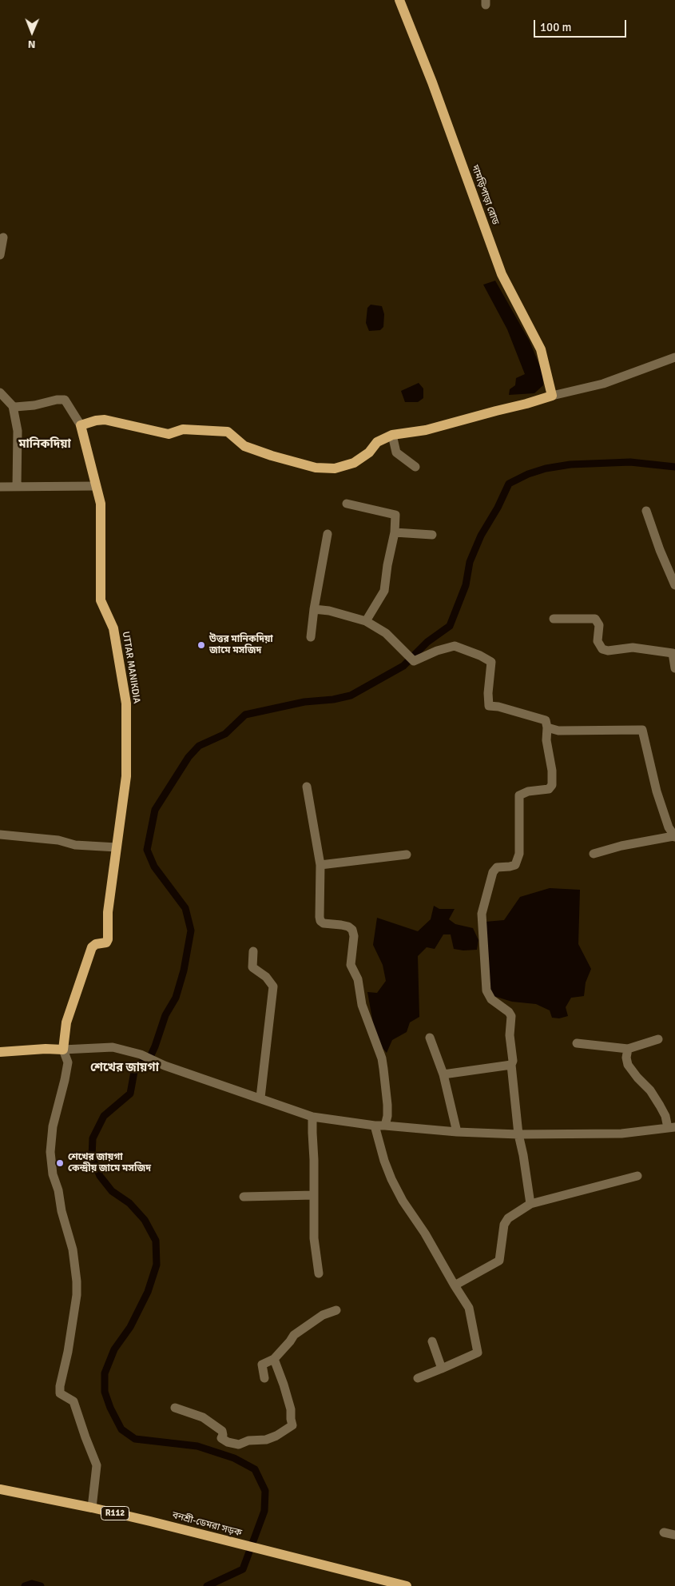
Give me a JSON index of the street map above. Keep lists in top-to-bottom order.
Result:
{
  "streets": {
    "main road": [
      "দামড়িপাড়া রোড",
      "UTTAR MANIKDIA",
      "R112",
      "বনশ্রী-ডেমরা সড়ক"
    ]
  },
  "districts": ["মানিকদিয়া", "শেখের জায়গা"],
  "places": ["উত্তর মানিকদিয়া জামে মসজিদ", "শেখের জায়গা কেন্দ্রীয় জামে মসজিদ"],
  "scale_bar": "100 m",
  "north": "bottom"
}
